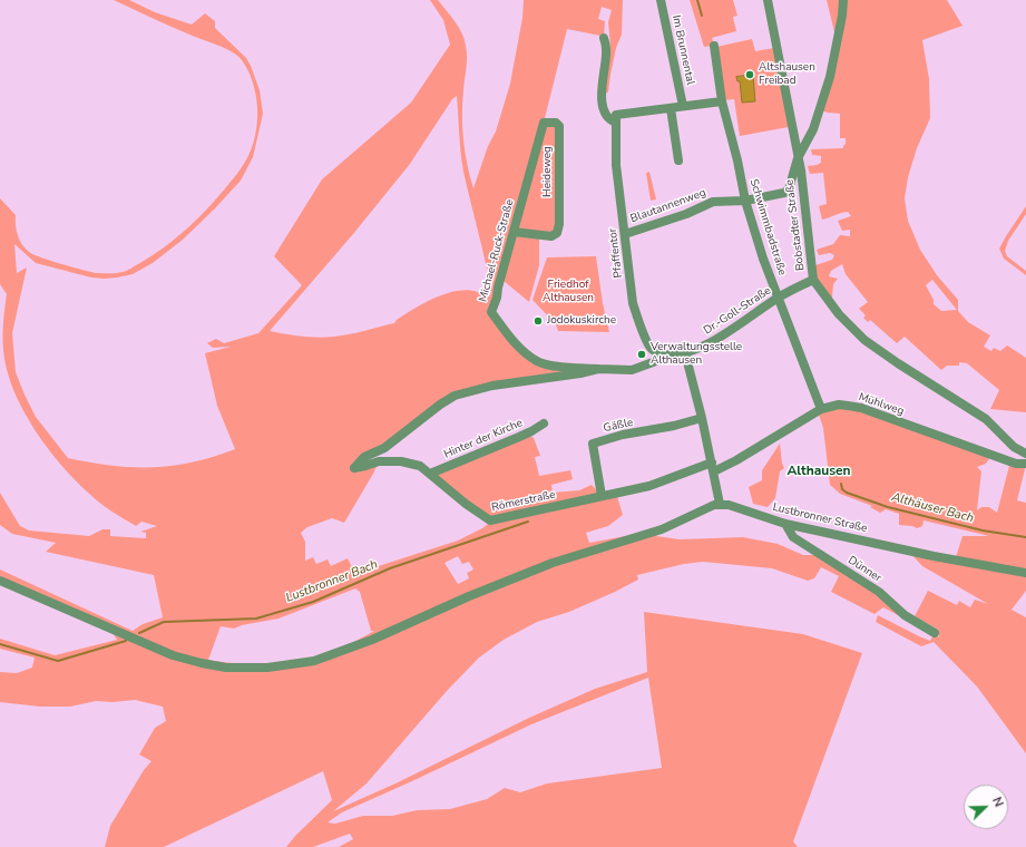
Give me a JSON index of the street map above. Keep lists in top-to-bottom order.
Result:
{
  "streets": {
    "street": [
      "Im Brunnental",
      "Heideweg",
      "Blautannenweg",
      "Bobstadter Straße",
      "Schwimmbadstraße",
      "Michael-Ruck-Straße",
      "Pfaffentor",
      "Dr.-Goll-Straße",
      "Mühlweg",
      "Gäßle",
      "Hinter der Kirche",
      "Römerstraße",
      "Lustbronner Straße",
      "Dünner"
    ]
  },
  "crossings": [
    ["Heideweg", "Michael-Ruck-Straße"],
    ["Blautannenweg", "Bobstadter Straße"],
    ["Blautannenweg", "Schwimmbadstraße"],
    ["Blautannenweg", "Michael-Ruck-Straße"],
    ["Blautannenweg", "Pfaffentor"],
    ["Blautannenweg", "Dr.-Goll-Straße"],
    ["Bobstadter Straße", "Dr.-Goll-Straße"],
    ["Schwimmbadstraße", "Michael-Ruck-Straße"],
    ["Schwimmbadstraße", "Pfaffentor"],
    ["Schwimmbadstraße", "Dr.-Goll-Straße"],
    ["Schwimmbadstraße", "Mühlweg"],
    ["Michael-Ruck-Straße", "Pfaffentor"],
    ["Michael-Ruck-Straße", "Dr.-Goll-Straße"],
    ["Michael-Ruck-Straße", "Römerstraße"],
    ["Pfaffentor", "Dr.-Goll-Straße"],
    ["Mühlweg", "Römerstraße"],
    ["Gäßle", "Römerstraße"],
    ["Hinter der Kirche", "Römerstraße"],
    ["Lustbronner Straße", "Dünner"]
  ],
  "districts": ["Althausen"],
  "water": ["Althäuser Bach", "Lustbronner Bach"],
  "parks": ["Friedhof Althausen"],
  "places": ["Altshausen Freibad", "Jodokuskirche", "Verwaltungsstelle Althausen"],
  "north": "top right"
}
